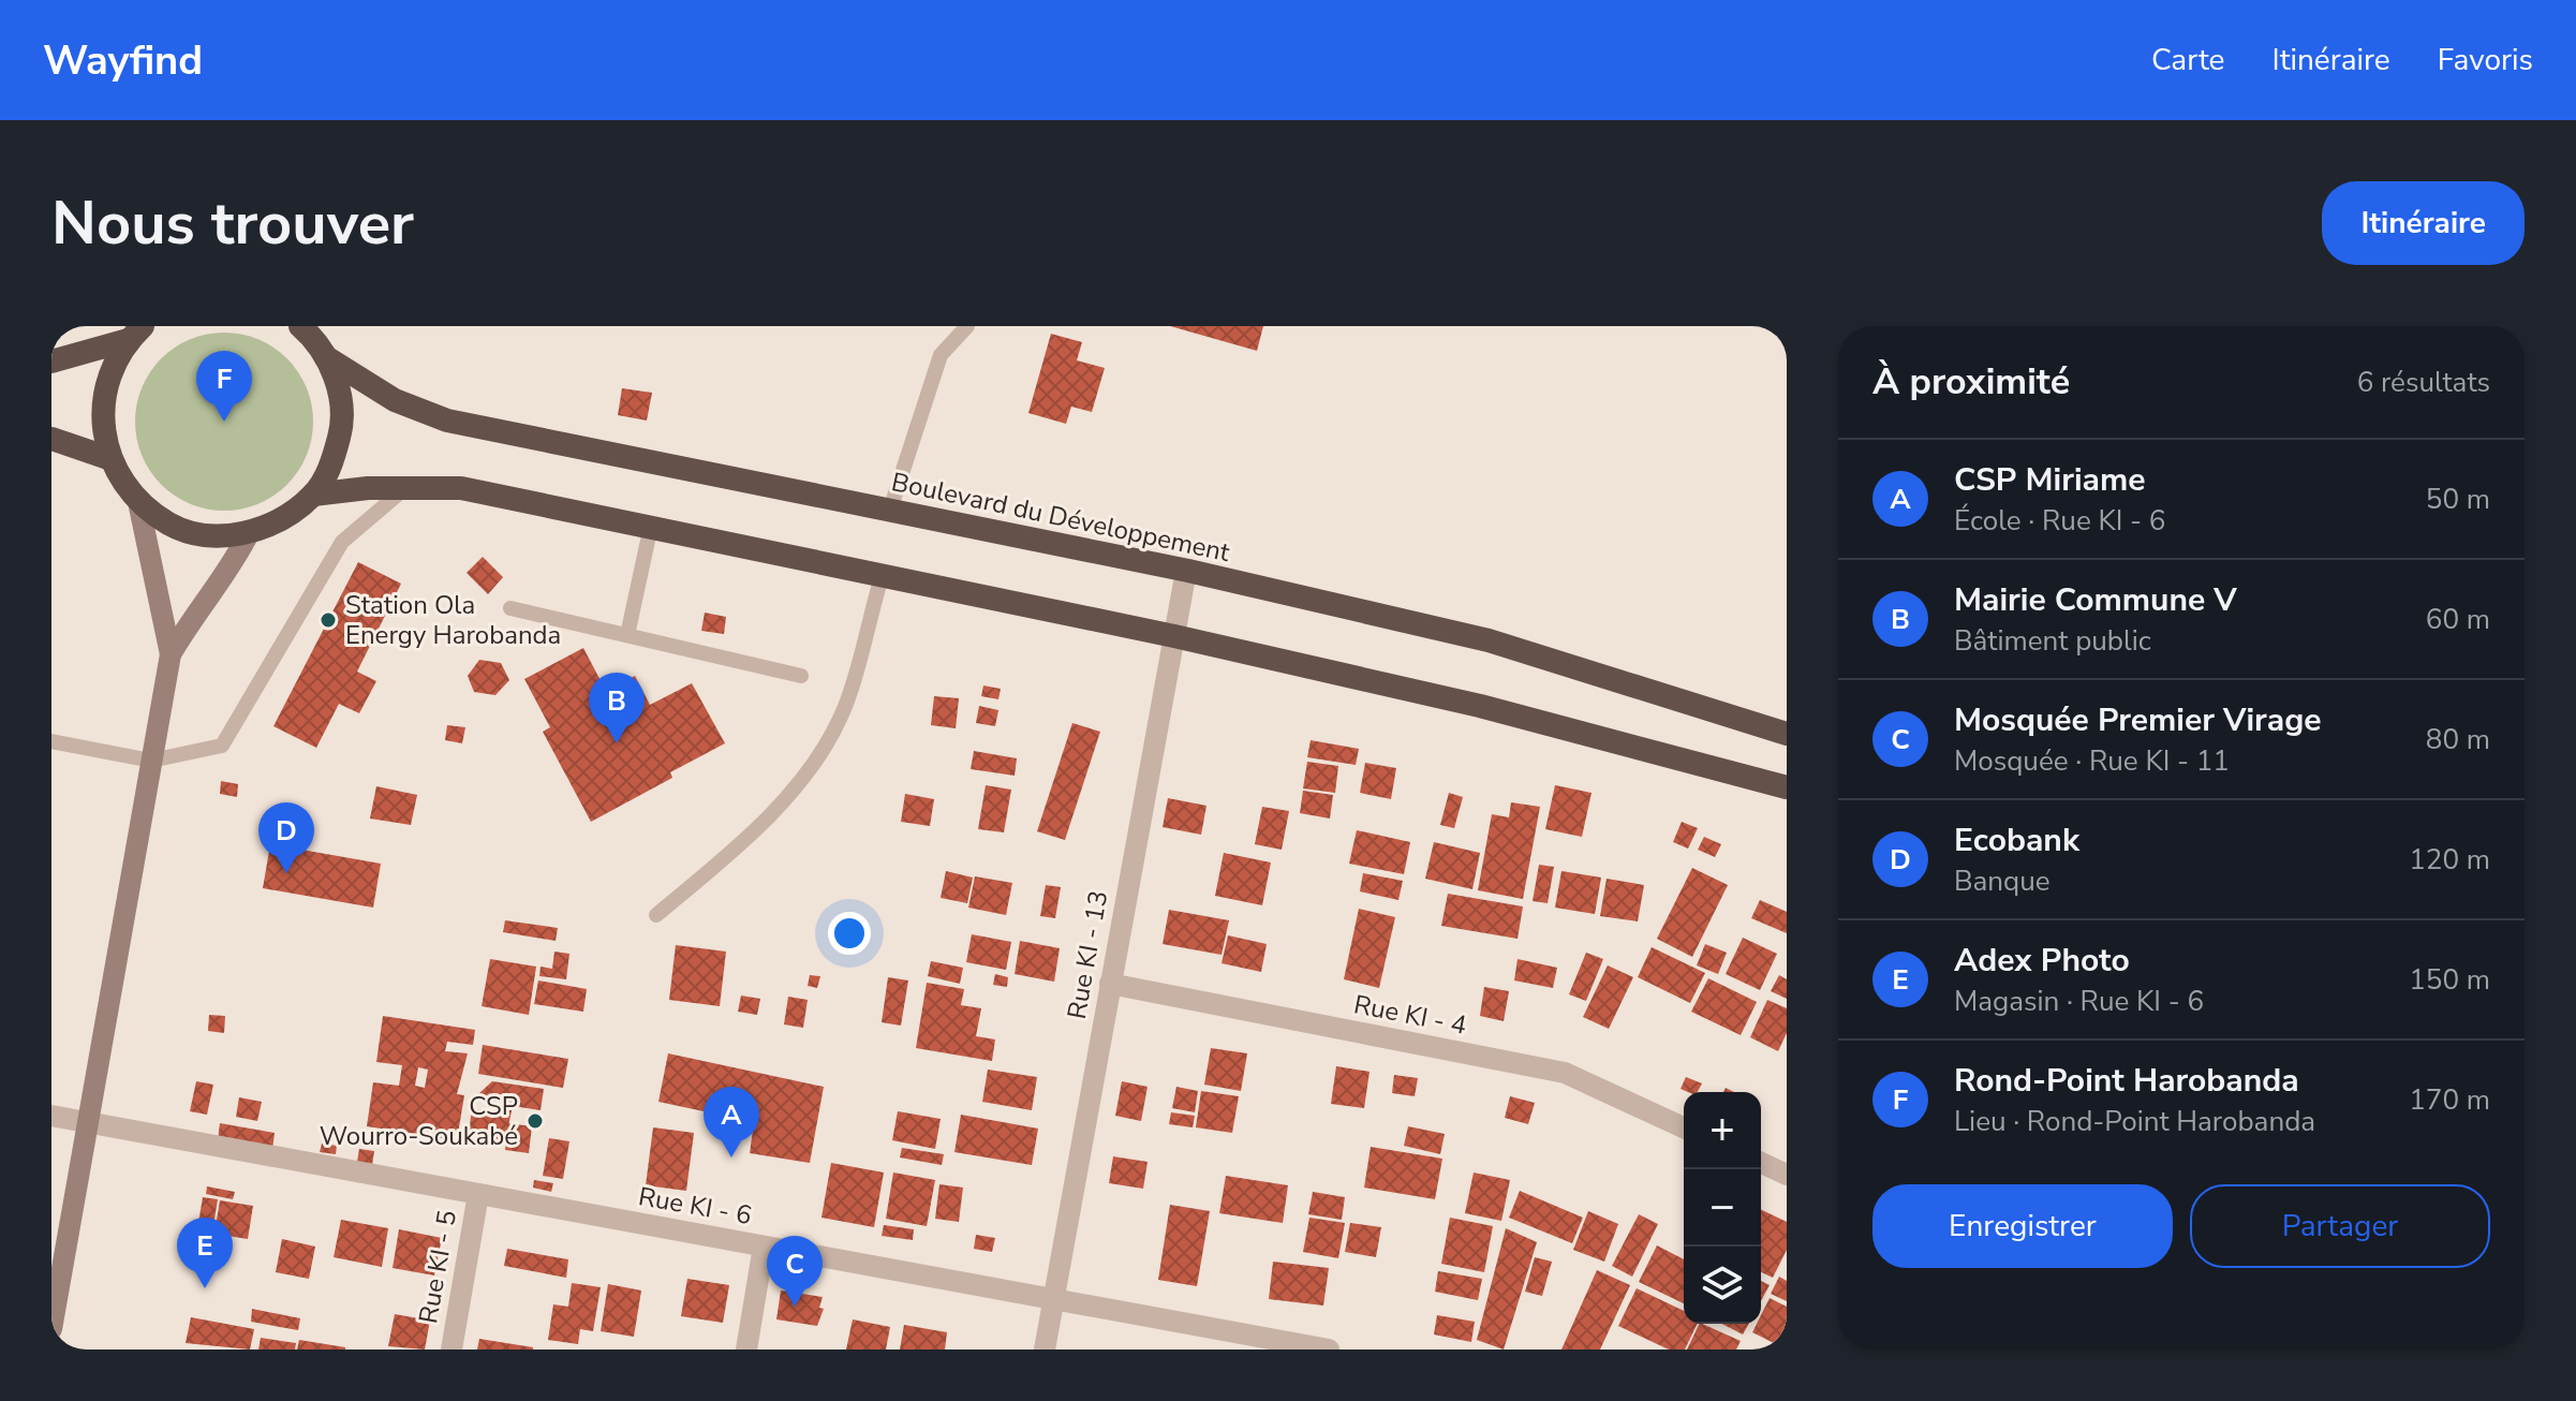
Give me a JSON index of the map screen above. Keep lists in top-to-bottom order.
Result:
{
  "streets": {
    "highway": ["Boulevard du Développement"],
    "street": [
      "Rue KI - 13",
      "Rue KI - 4",
      "Rue KI - 6",
      "Rue KI - 5"
    ]
  },
  "crossings": [
    ["Boulevard du Développement", "Rue KI - 13"],
    ["Rue KI - 13", "Rue KI - 4"],
    ["Rue KI - 13", "Rue KI - 6"],
    ["Rue KI - 6", "Rue KI - 5"]
  ],
  "places": ["Station Ola Energy Harobanda", "CSP Wourro-Soukabé"],
  "page": {
    "header": "Wayfind",
    "nav": ["Carte", "Itinéraire", "Favoris"],
    "buttons": [
      "Itinéraire",
      ["Enregistrer", "Partager"]
    ],
    "title": "Nous trouver",
    "heading": ["À proximité", "6 résultats"],
    "pins": [
      "F",
      "B",
      "D",
      "A",
      "E",
      "C"
    ],
    "list": [
      {
        "mark": "A",
        "name": "CSP Miriame",
        "note": "École · Rue KI - 6",
        "value": "50 m"
      },
      {
        "mark": "B",
        "name": "Mairie Commune V",
        "note": "Bâtiment public",
        "value": "60 m"
      },
      {
        "mark": "C",
        "name": "Mosquée Premier Virage",
        "note": "Mosquée · Rue KI - 11",
        "value": "80 m"
      },
      {
        "mark": "D",
        "name": "Ecobank",
        "note": "Banque",
        "value": "120 m"
      },
      {
        "mark": "E",
        "name": "Adex Photo",
        "note": "Magasin · Rue KI - 6",
        "value": "150 m"
      },
      {
        "mark": "F",
        "name": "Rond-Point Harobanda",
        "note": "Lieu · Rond-Point Harobanda",
        "value": "170 m"
      }
    ],
    "map_buttons": ["+", "−"]
  }
}
